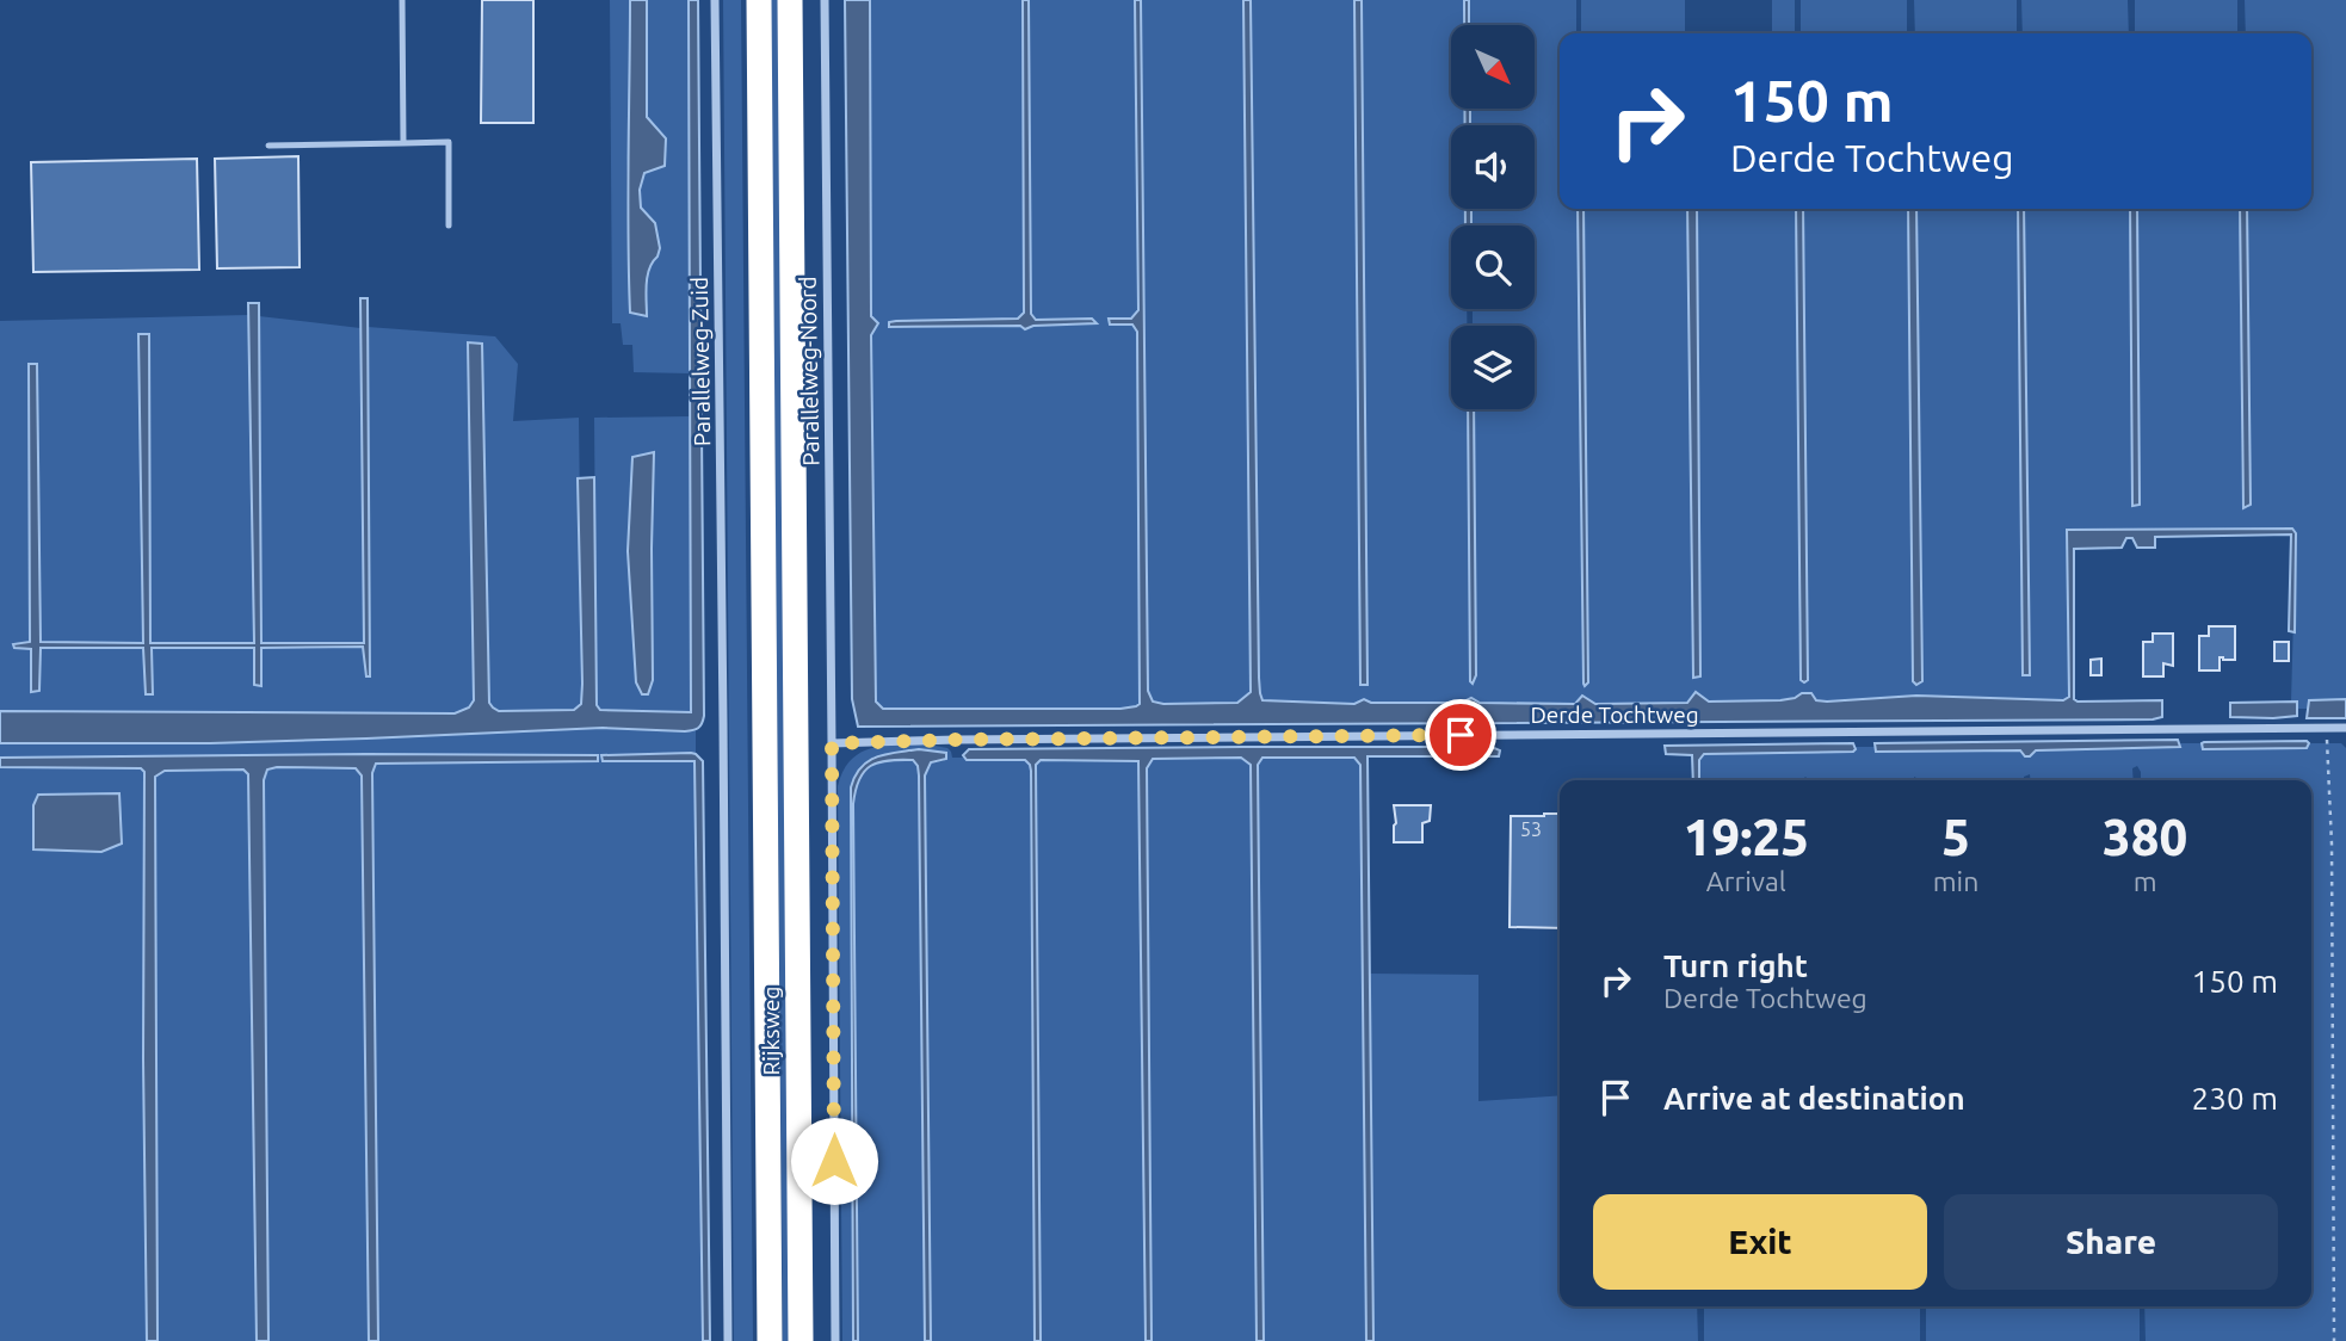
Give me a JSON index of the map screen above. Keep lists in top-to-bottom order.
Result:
{
  "streets": {
    "highway": ["Rijksweg"],
    "street": ["Parallelweg-Zuid", "Parallelweg-Noord", "Derde Tochtweg"]
  },
  "crossings": [
    ["Parallelweg-Zuid", "Rijksweg"],
    ["Parallelweg-Noord", "Derde Tochtweg"]
  ],
  "house_numbers": ["53"],
  "north": "bottom right",
  "page": {
    "turn": ["150 m", "Derde Tochtweg"],
    "eta": [
      "19:25",
      "Arrival",
      "5",
      "min",
      "380",
      "m"
    ],
    "list": [
      {
        "name": "Turn right",
        "note": "Derde Tochtweg",
        "value": "150 m"
      },
      {
        "name": "Arrive at destination",
        "value": "230 m"
      }
    ],
    "buttons": ["Exit", "Share"]
  }
}
